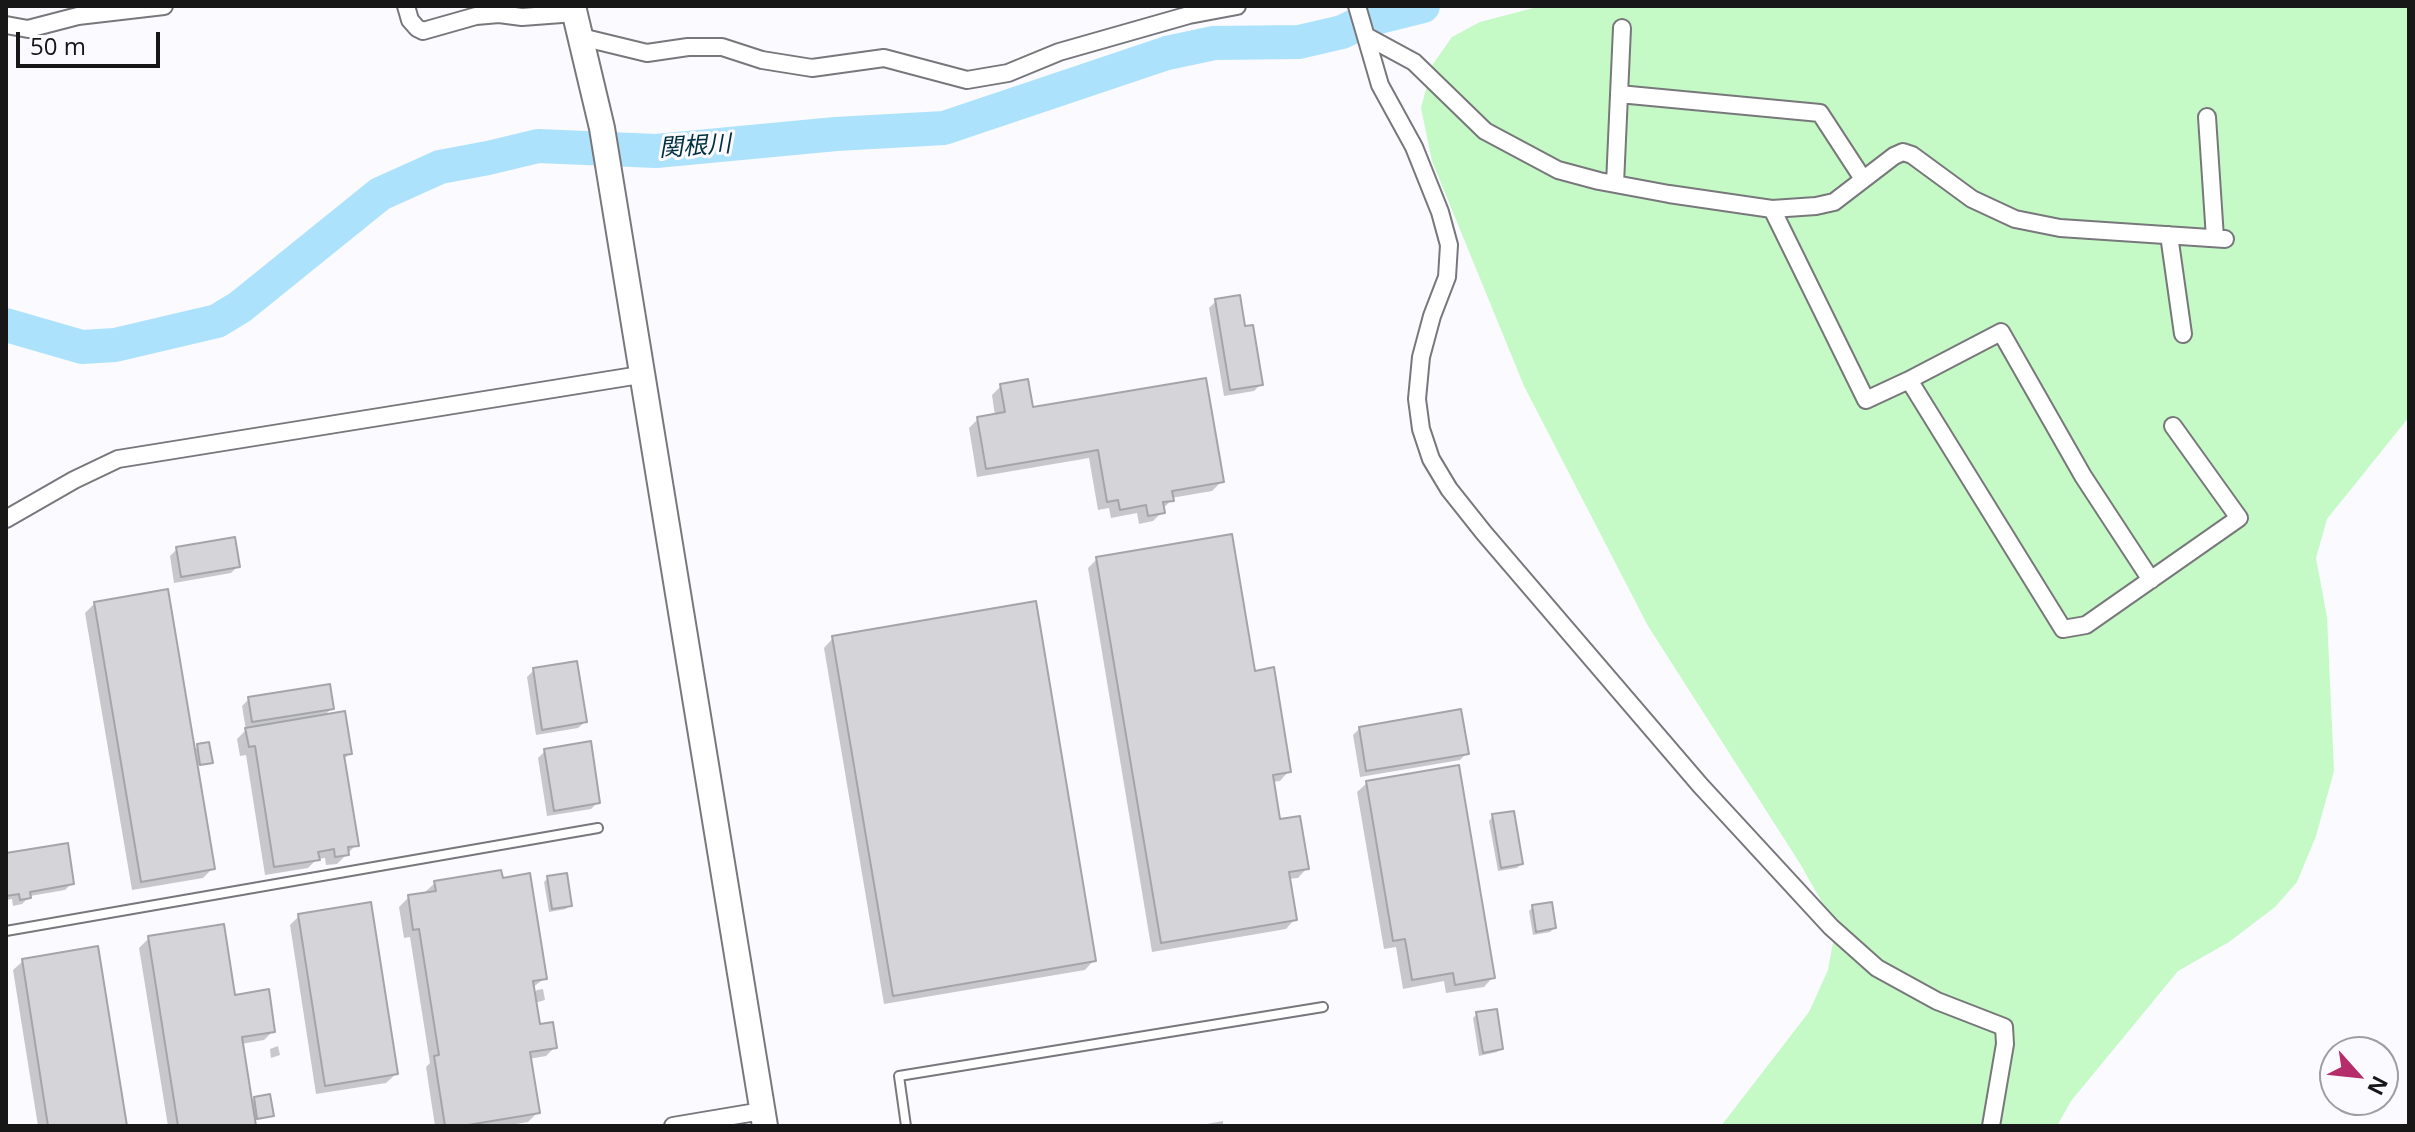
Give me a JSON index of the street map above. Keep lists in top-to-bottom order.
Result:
{
  "water": ["関根川"],
  "scale_bar": "50 m",
  "north": "bottom right"
}
